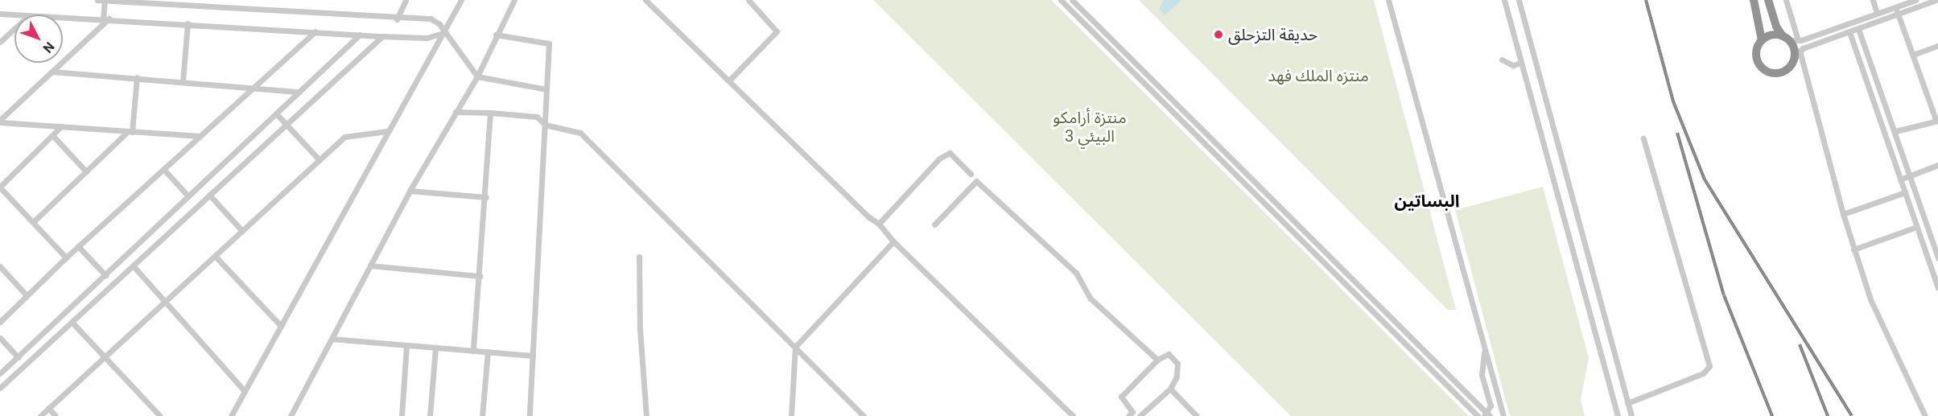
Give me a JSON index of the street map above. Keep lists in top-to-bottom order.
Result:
{
  "districts": ["البساتين"],
  "parks": ["منتزه الملك فهد", "منتزة أرامكو البيئي 3"],
  "places": ["حديقة التزحلق"],
  "north": "bottom right"
}
